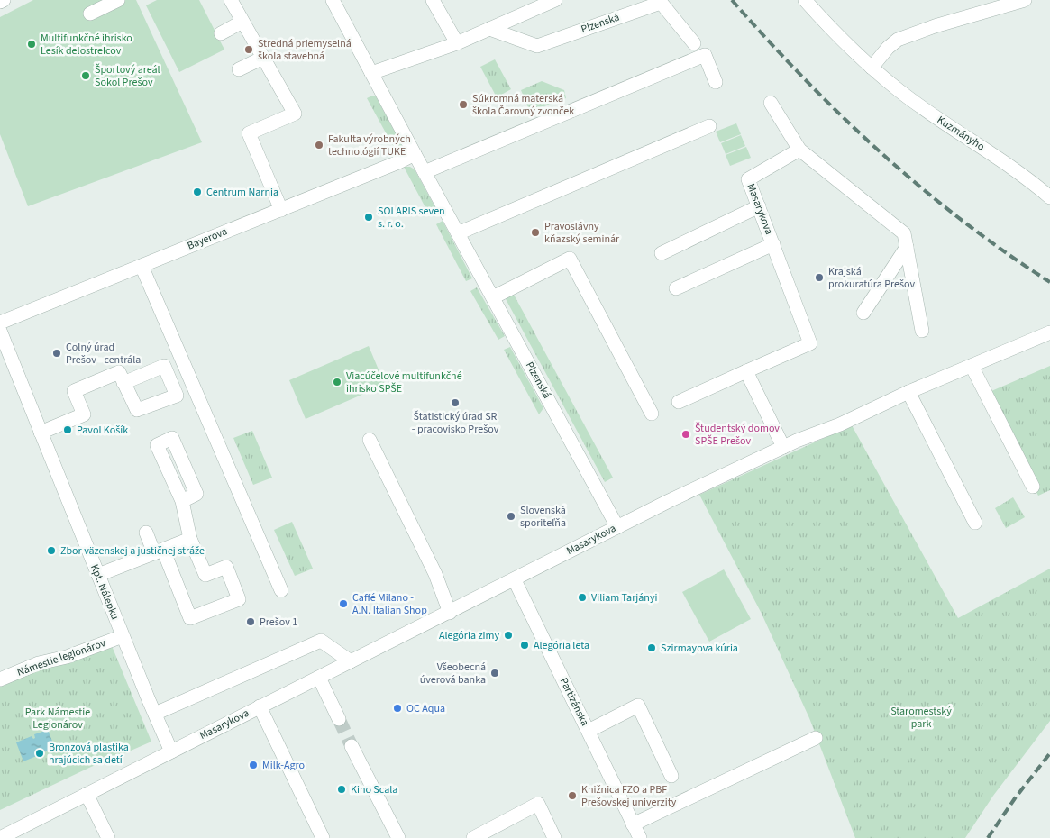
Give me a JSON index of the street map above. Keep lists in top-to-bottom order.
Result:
{
  "streets": {
    "street": [
      "Plzenská",
      "Kuzmányho",
      "Masarykova",
      "Bayerova",
      "Kpt. Nálepku",
      "Námestie legionárov",
      "Partizánska"
    ]
  },
  "crossings": [
    ["Plzenská", "Masarykova"],
    ["Plzenská", "Bayerova"],
    ["Masarykova", "Kpt. Nálepku"],
    ["Masarykova", "Partizánska"],
    ["Kpt. Nálepku", "Námestie legionárov"]
  ],
  "parks": ["Staromestský park", "Park Námestie Legionárov"],
  "places": [
    "Multifunkčné ihrisko Lesík delostrelcov",
    "Stredná priemyselná škola stavebná",
    "Športový areál Sokol Prešov",
    "Súkromná materská škola Čarovný zvonček",
    "Fakulta výrobných technológií TUKE",
    "Centrum Narnia",
    "SOLARIS seven s. r. o.",
    "Pravoslávny kňazský seminár",
    "Krajská prokuratúra Prešov",
    "Colný úrad Prešov - centrála",
    "Viacúčelové multifunkčné ihrisko SPŠE",
    "Štatistický úrad SR - pracovisko Prešov",
    "Pavol Košík",
    "Študentský domov SPŠE Prešov",
    "Slovenská sporiteľňa",
    "Zbor väzenskej a justičnej stráže",
    "Viliam Tarjányi",
    "Caffé Milano - A.N. Italian Shop",
    "Prešov 1",
    "Alegória zimy",
    "Alegória leta",
    "Szirmayova kúria",
    "Všeobecná úverová banka",
    "OC Aqua",
    "Bronzová plastika hrajúcich sa detí",
    "Milk-Agro",
    "Kino Scala",
    "Knižnica FZO a PBF Prešovskej univerzity"
  ]
}
